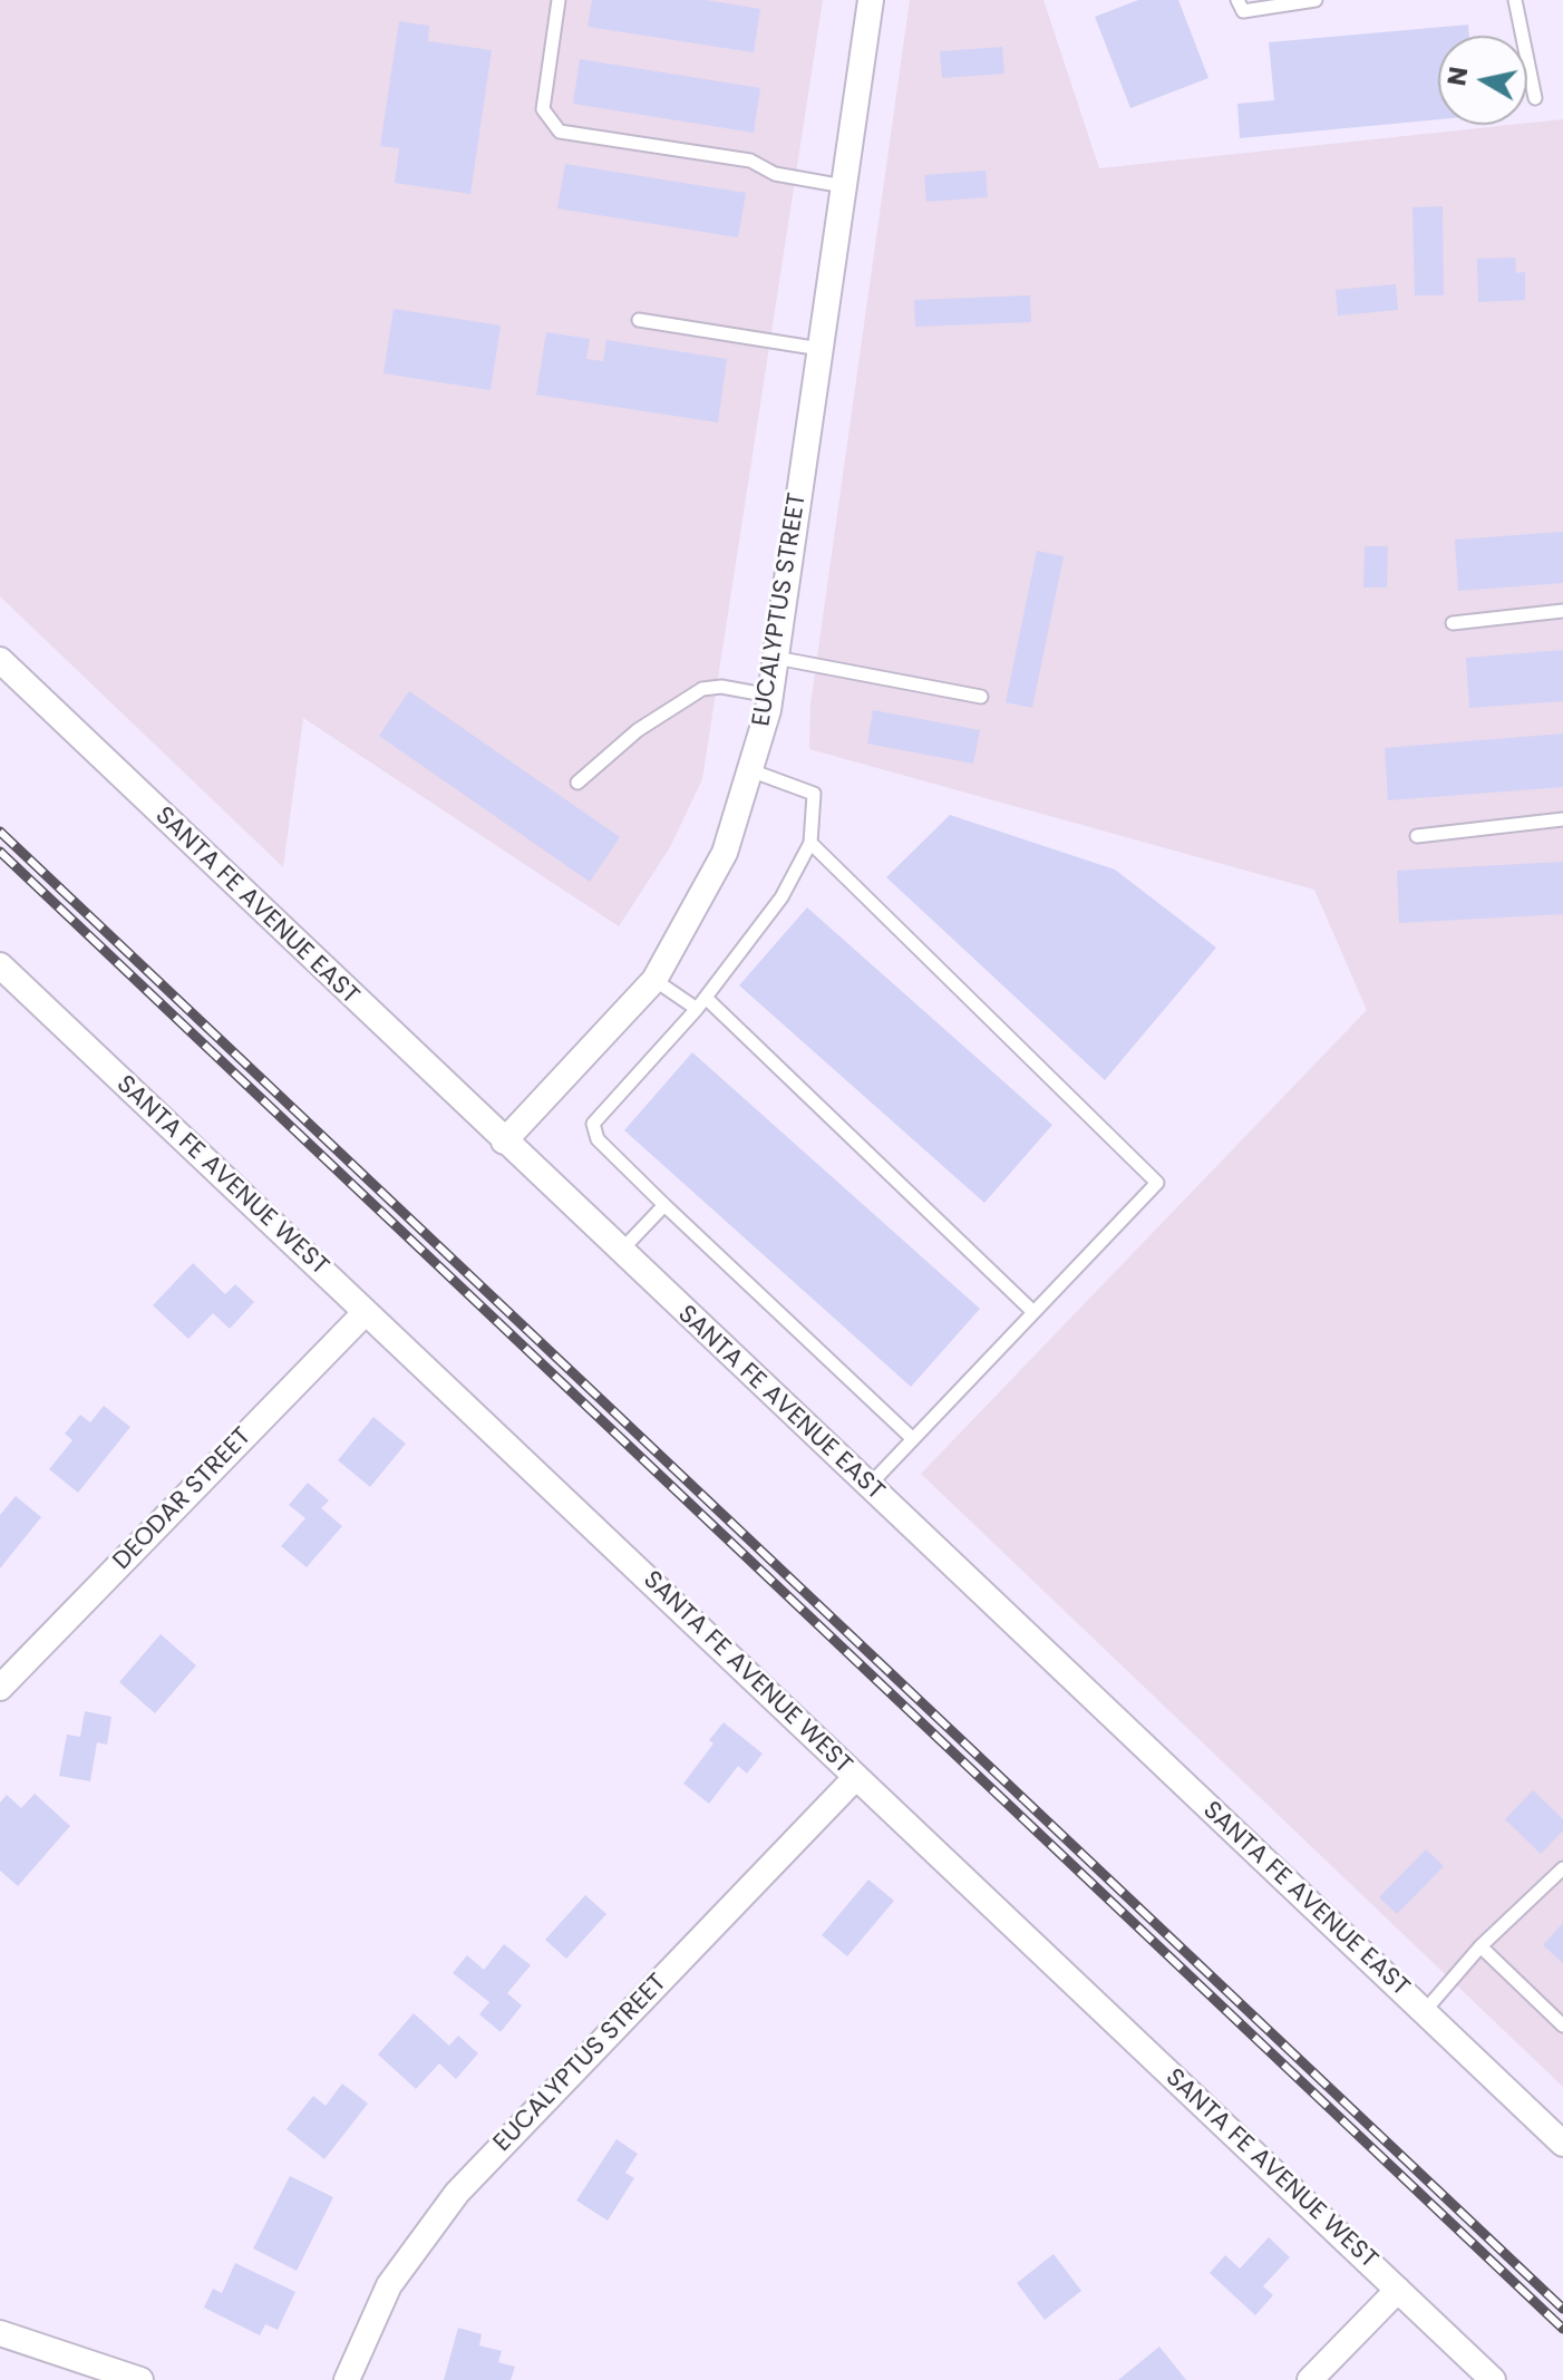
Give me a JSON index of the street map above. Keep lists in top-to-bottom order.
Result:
{
  "streets": {
    "street": [
      "EUCALYPTUS STREET",
      "SANTA FE AVENUE EAST",
      "SANTA FE AVENUE WEST",
      "DEODAR STREET"
    ]
  },
  "crossings": [
    ["EUCALYPTUS STREET", "SANTA FE AVENUE EAST"],
    ["EUCALYPTUS STREET", "SANTA FE AVENUE WEST"],
    ["SANTA FE AVENUE WEST", "DEODAR STREET"]
  ],
  "north": "left"
}
